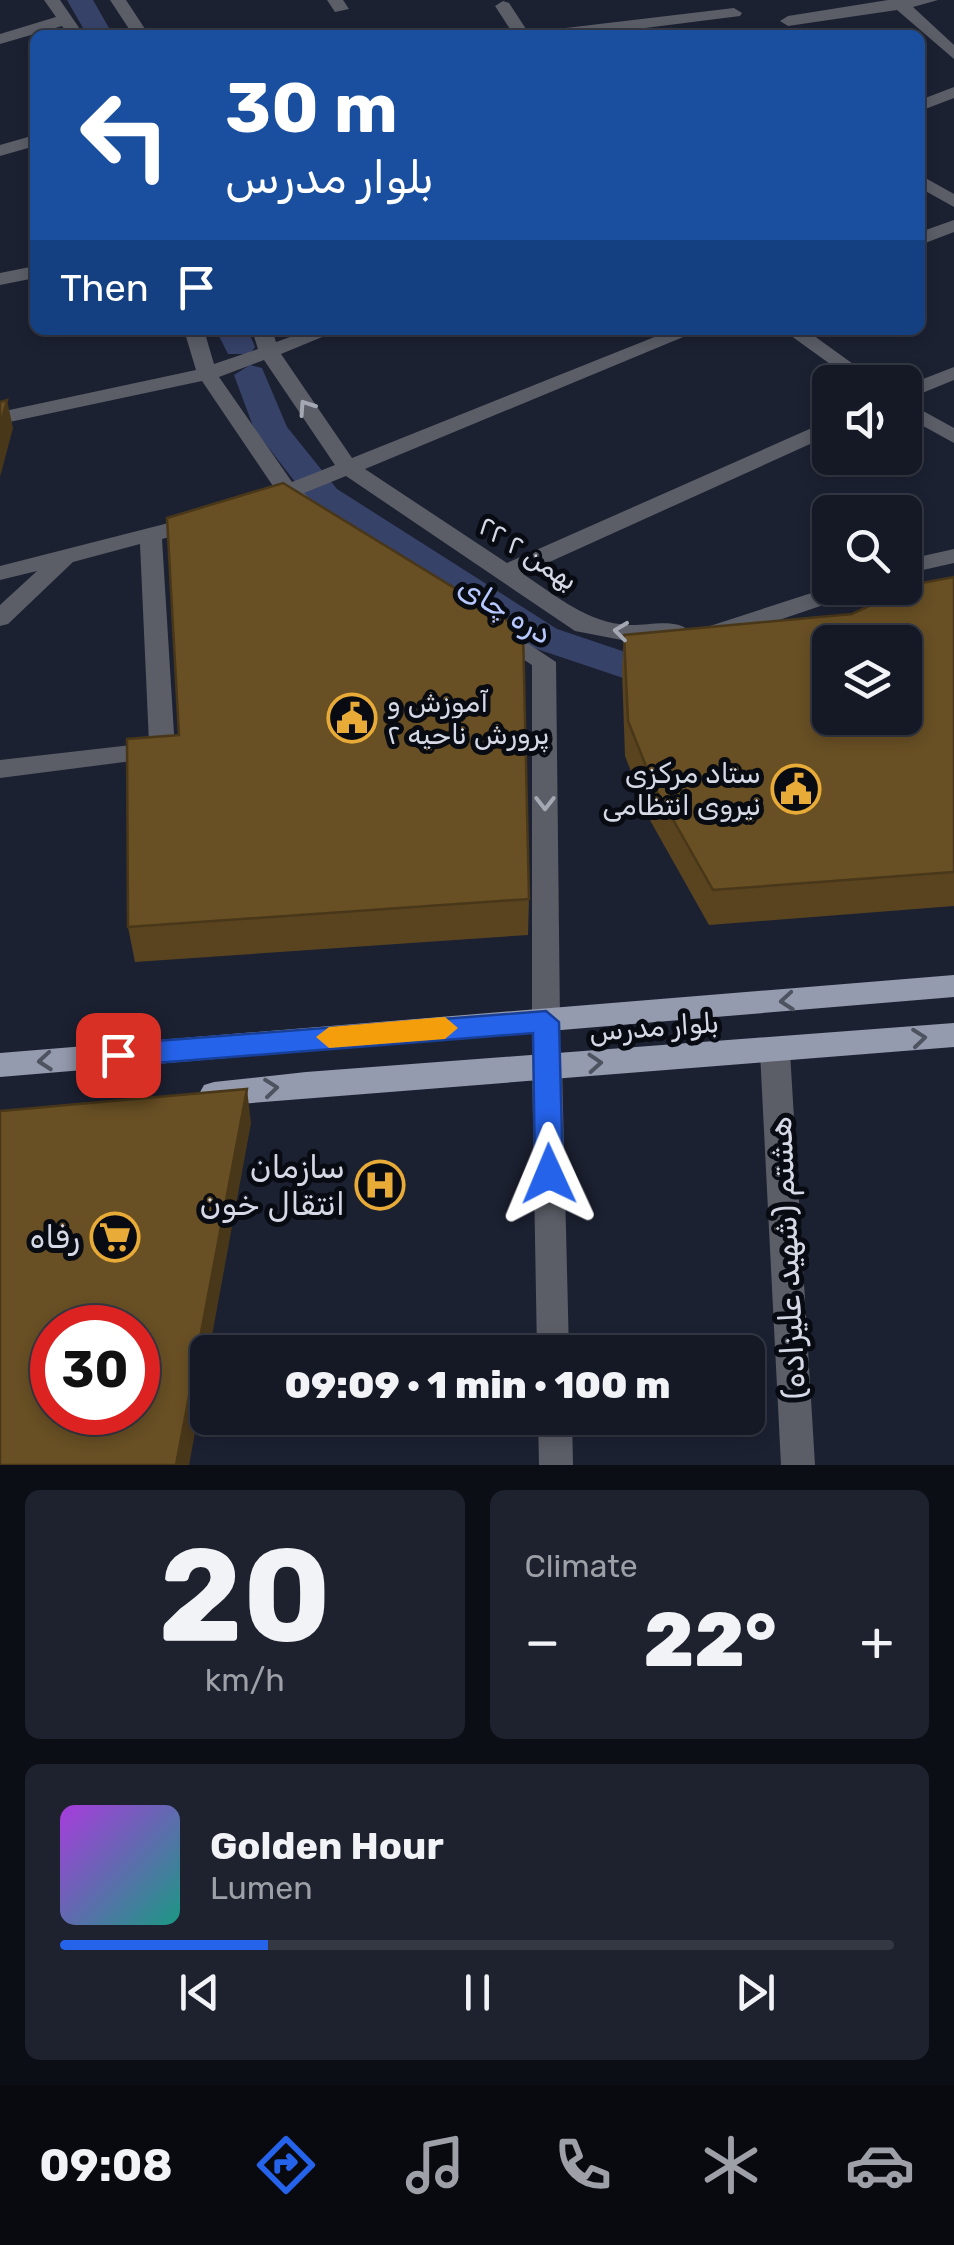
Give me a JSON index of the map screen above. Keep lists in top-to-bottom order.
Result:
{
  "streets": {
    "main road": ["بلوار مدرس"],
    "street": ["۲۲ بهمن ۲", "هشتم (شهید علیزاده)"]
  },
  "crossings": [
    ["بلوار مدرس", "هشتم (شهید علیزاده)"]
  ],
  "one_way": ["۲۲ بهمن ۲"],
  "water": ["دره چای"],
  "places": {
    "public building": ["آموزش و پرورش ناحیه ۲", "ستاد مرکزی نیروی انتظامی"],
    "hospital": ["سازمان انتقال خون"],
    "supermarket": ["رفاه"]
  },
  "page": {
    "turn": ["30 m", "بلوار مدرس"],
    "then": "Then",
    "limit": "30",
    "trip": "09:09 · 1 min · 100 m",
    "tile": [
      ["20", "km/h"],
      "Climate"
    ],
    "heat": ["−", "22°", "+"],
    "song": ["Golden Hour", "Lumen"],
    "tabs": "09:08"
  }
}
